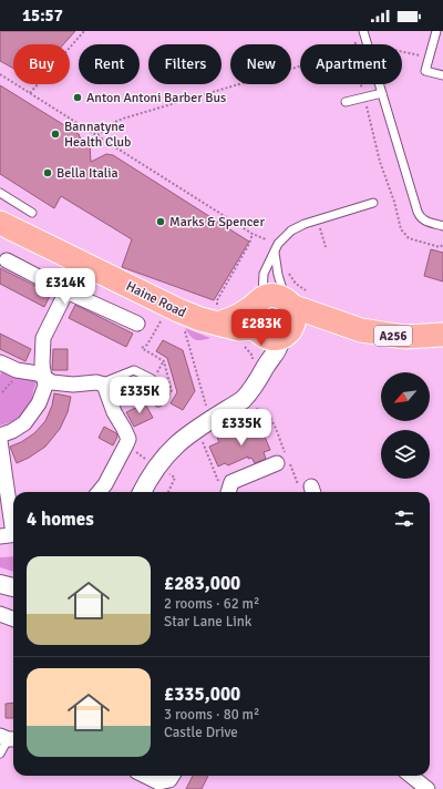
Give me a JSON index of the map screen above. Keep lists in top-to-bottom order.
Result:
{
  "streets": {
    "main road": ["Haine Road", "A256"]
  },
  "places": [
    "Anton Antoni Barber Bus",
    "Bannatyne Health Club",
    "Bella Italia",
    "Marks & Spencer"
  ],
  "north": "bottom left",
  "page": {
    "status": "15:57",
    "chip": [
      "Buy",
      "Rent",
      "Filters",
      "New",
      "Apartment"
    ],
    "price": [
      "£314K",
      "£283K",
      "£335K",
      "£335K"
    ],
    "heading": "4 homes",
    "list": [
      {
        "name": "£283,000",
        "note": "2 rooms · 62 m² · Star Lane Link"
      },
      {
        "name": "£335,000",
        "note": "3 rooms · 80 m² · Castle Drive"
      }
    ]
  }
}
